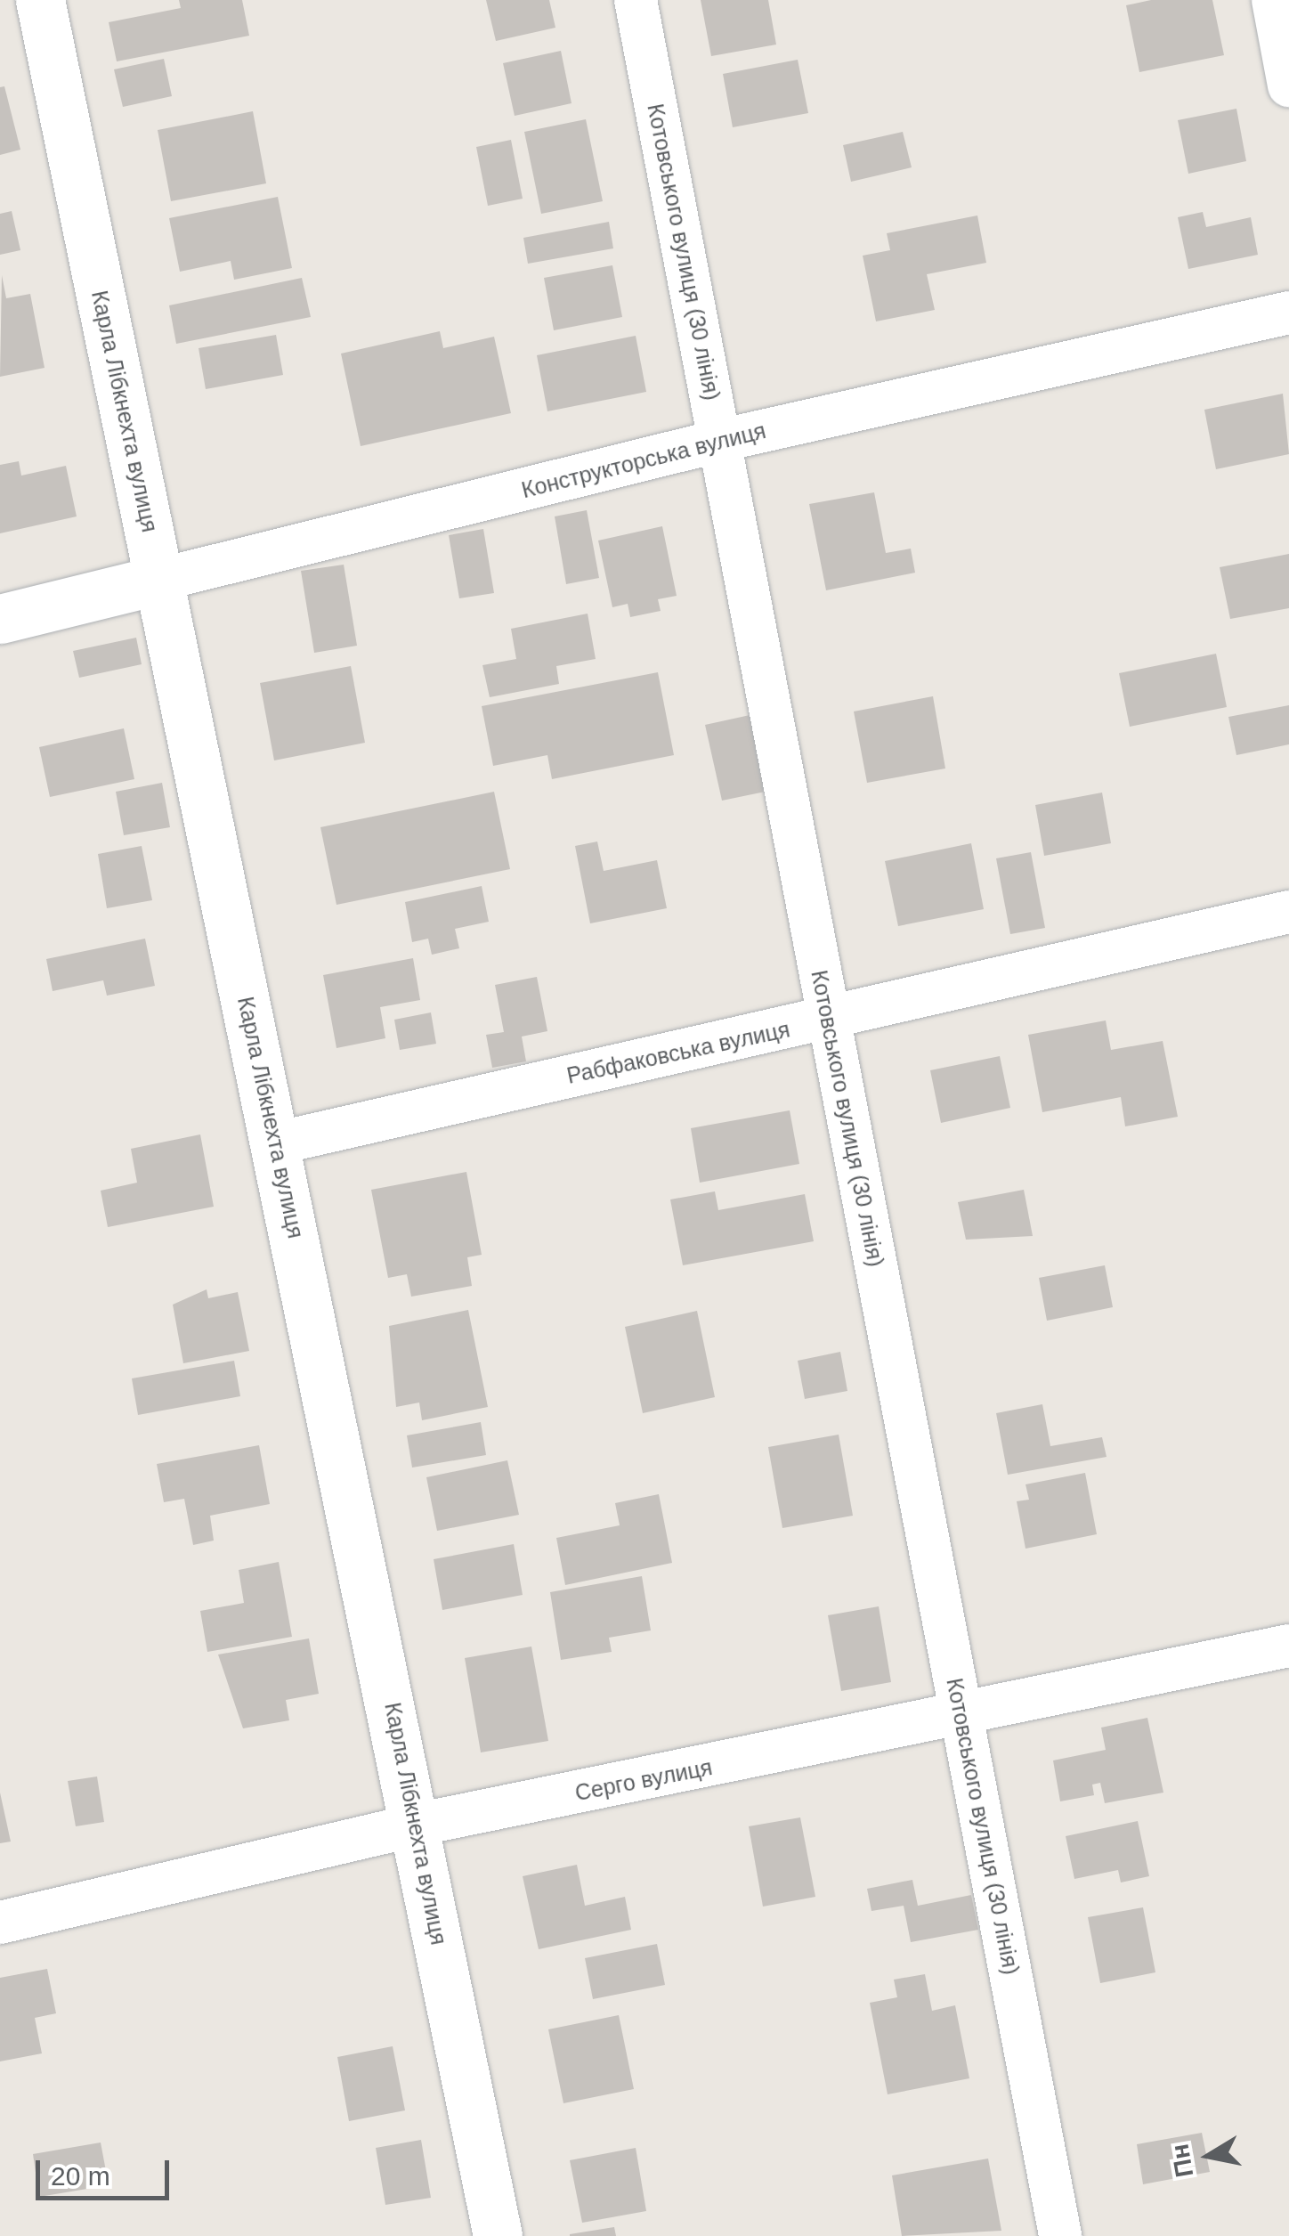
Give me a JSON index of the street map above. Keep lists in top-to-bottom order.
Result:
{
  "streets": {
    "street": [
      "Котовського вулиця (30 лiнiя)",
      "Карла Лібкнехта вулиця",
      "Конструкторська вулиця",
      "Рабфаковська вулиця",
      "Серго вулиця"
    ]
  },
  "crossings": [
    ["Котовського вулиця (30 лiнiя)", "Конструкторська вулиця"],
    ["Котовського вулиця (30 лiнiя)", "Рабфаковська вулиця"],
    ["Котовського вулиця (30 лiнiя)", "Серго вулиця"],
    ["Карла Лібкнехта вулиця", "Конструкторська вулиця"],
    ["Карла Лібкнехта вулиця", "Рабфаковська вулиця"],
    ["Карла Лібкнехта вулиця", "Серго вулиця"]
  ],
  "scale_bar": "20 m",
  "north": "left"
}
